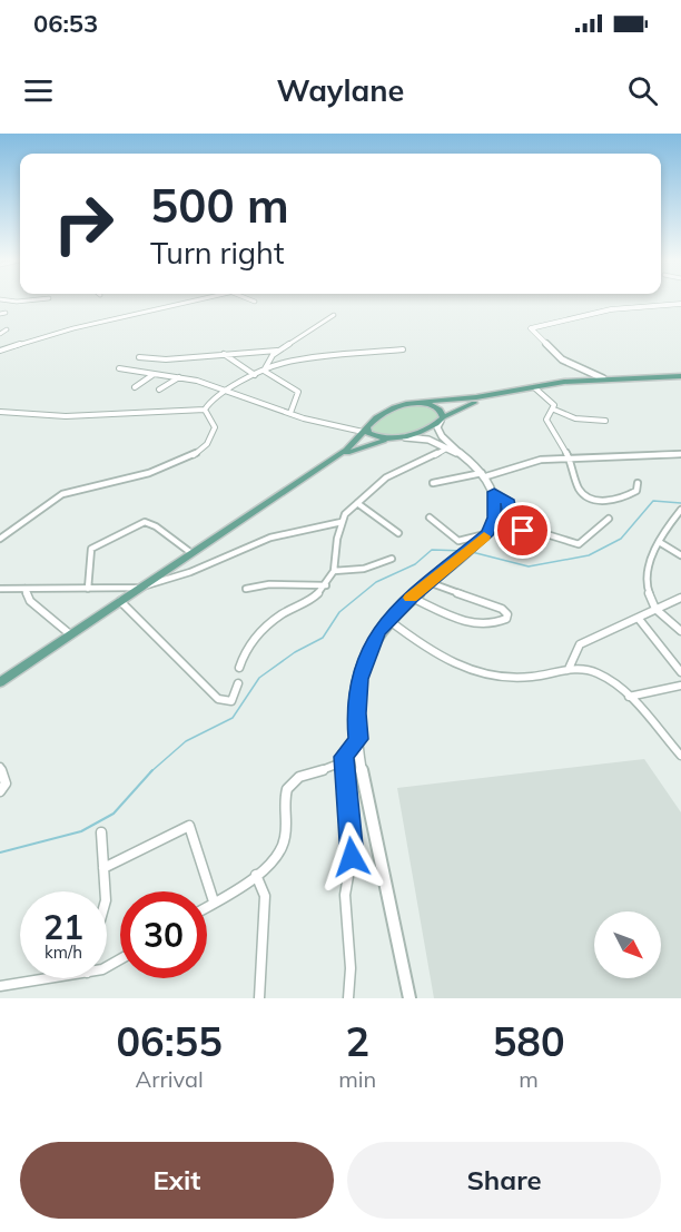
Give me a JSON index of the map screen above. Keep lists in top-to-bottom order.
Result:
{
  "north": "bottom right",
  "page": {
    "status": "06:53",
    "header": "Waylane",
    "turn": ["500 m", "Turn right"],
    "speed": "21 km/h",
    "limit": "30",
    "eta": [
      "06:55",
      "Arrival",
      "2",
      "min",
      "580",
      "m"
    ],
    "buttons": ["Exit", "Share"]
  }
}
